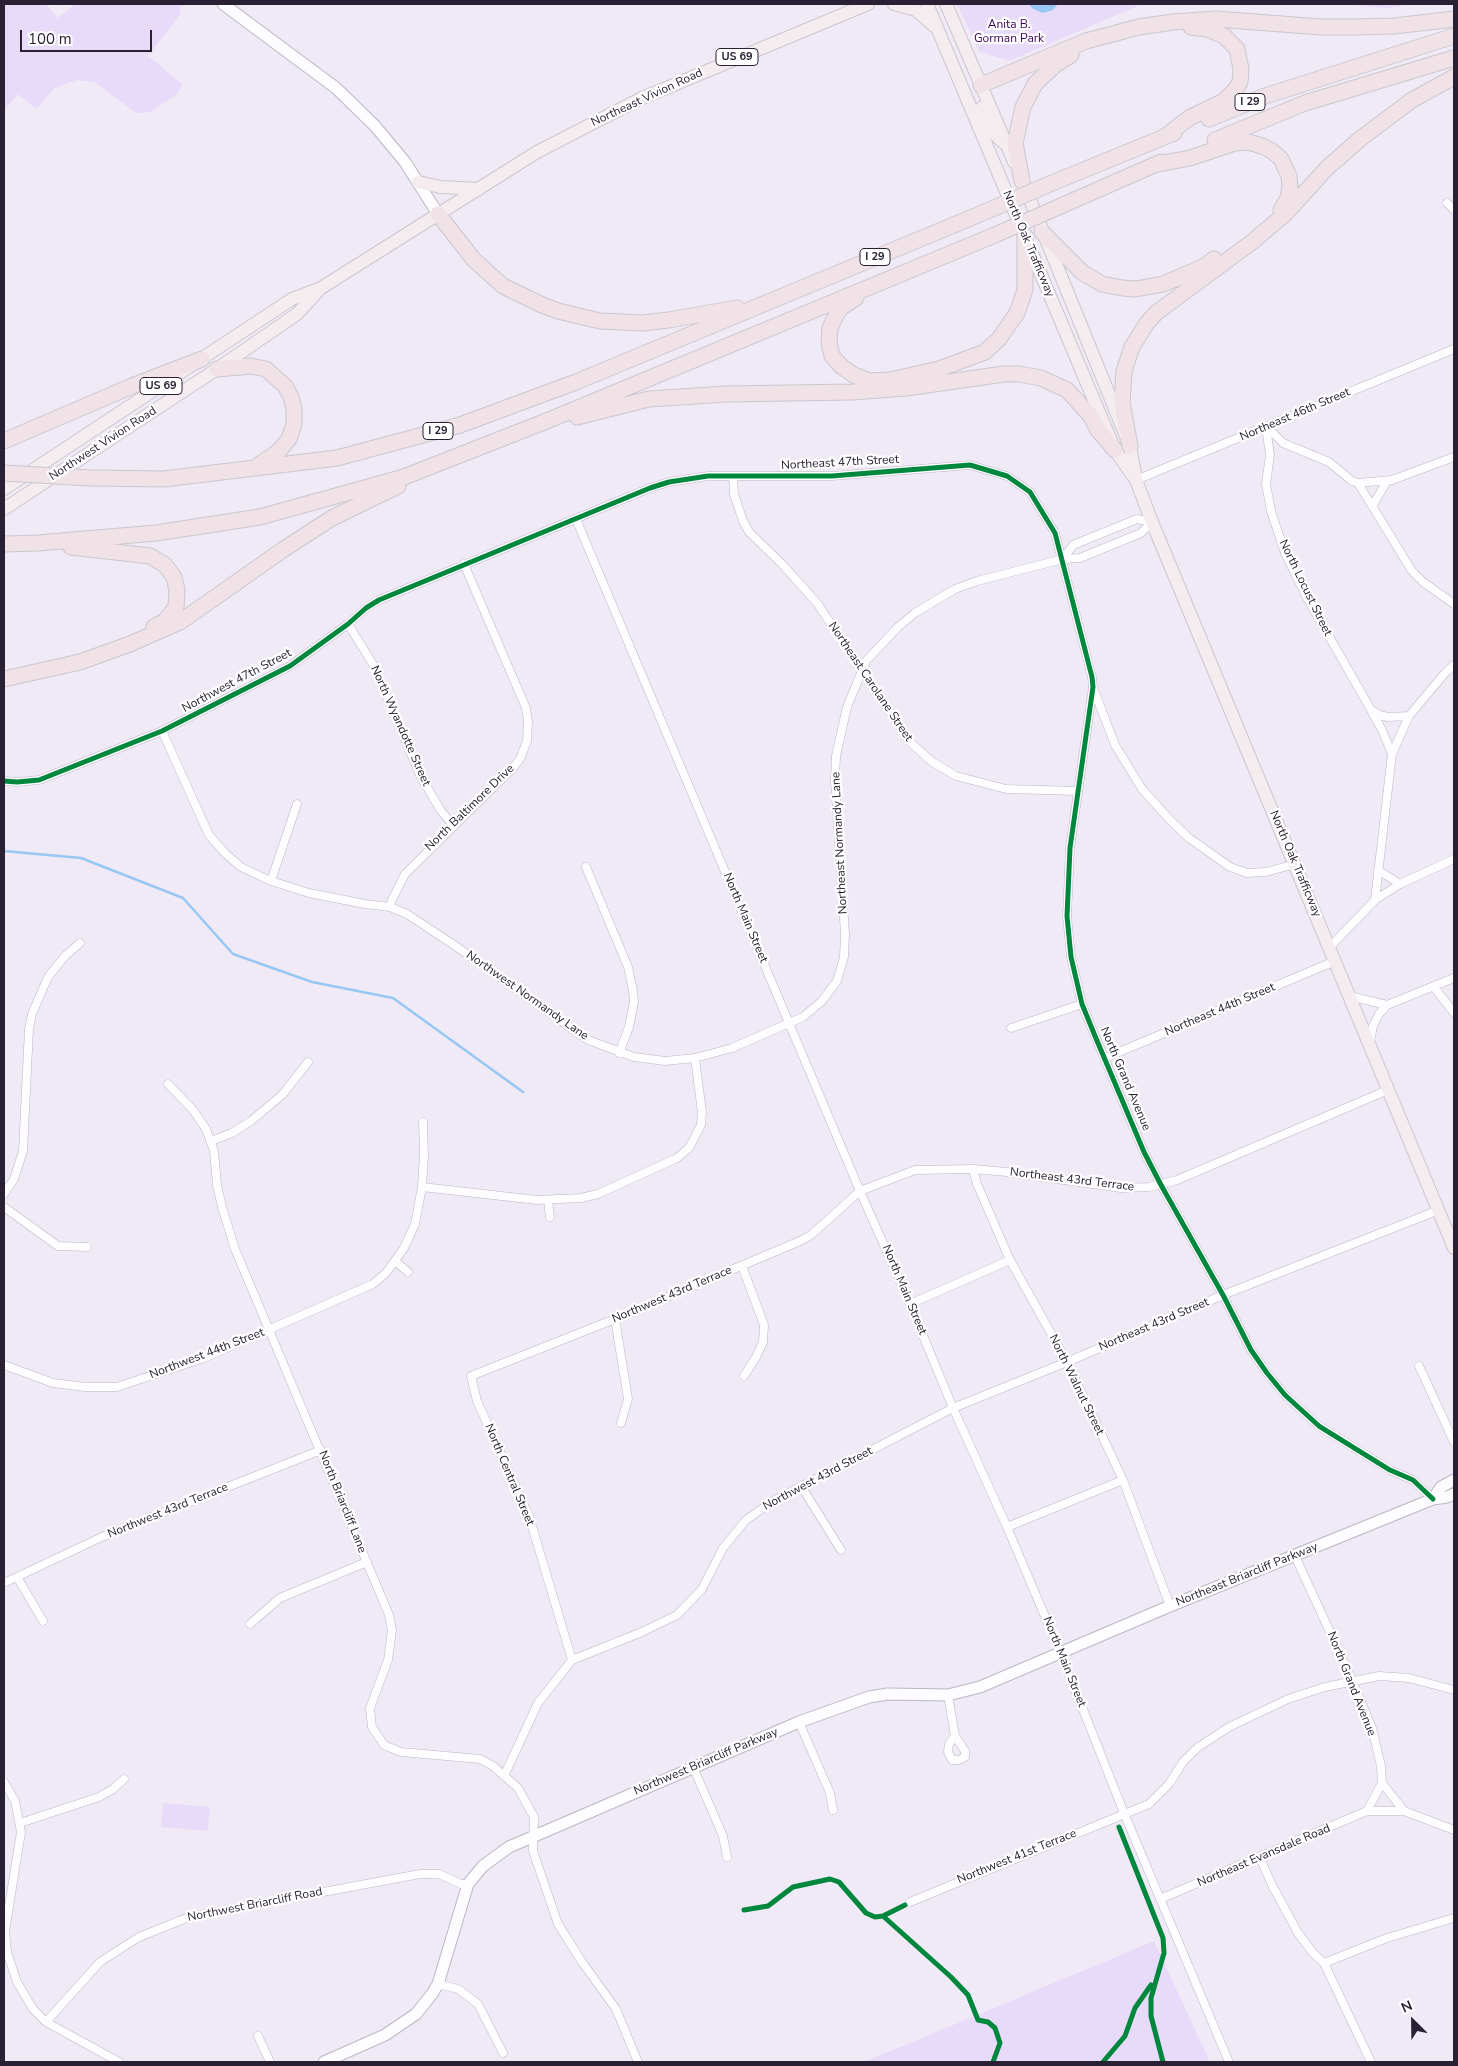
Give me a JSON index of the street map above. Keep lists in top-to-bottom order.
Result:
{
  "streets": {
    "highway": ["I 29"],
    "main road": [
      "US 69",
      "Northeast Vivion Road",
      "North Oak Trafficway",
      "Northwest Vivion Road",
      "Northeast Briarcliff Parkway",
      "Northwest Briarcliff Parkway"
    ],
    "street": [
      "Northeast 46th Street",
      "Northeast 47th Street",
      "North Locust Street",
      "Northwest 47th Street",
      "Northeast Carolane Street",
      "North Wyandotte Street",
      "North Baltimore Drive",
      "Northeast Normandy Lane",
      "North Main Street",
      "Northwest Normandy Lane",
      "Northeast 44th Street",
      "North Grand Avenue",
      "Northeast 43rd Terrace",
      "Northwest 43rd Terrace",
      "Northeast 43rd Street",
      "Northwest 44th Street",
      "North Walnut Street",
      "North Central Street",
      "Northwest 43rd Street",
      "North Briarcliff Lane",
      "Northeast Evansdale Road",
      "Northwest 41st Terrace",
      "Northwest Briarcliff Road"
    ]
  },
  "crossings": [
    ["Northeast Vivion Road", "Northwest Vivion Road"],
    ["North Oak Trafficway", "Northeast 46th Street"],
    ["North Oak Trafficway", "Northeast Normandy Lane"],
    ["North Oak Trafficway", "Northeast 44th Street"],
    ["North Oak Trafficway", "Northeast 43rd Terrace"],
    ["North Oak Trafficway", "Northeast 43rd Street"],
    ["Northeast 46th Street", "North Locust Street"],
    ["Northeast 47th Street", "Northwest 47th Street"],
    ["Northeast 47th Street", "Northeast Carolane Street"],
    ["Northeast 47th Street", "Northeast Normandy Lane"],
    ["Northeast 47th Street", "North Main Street"],
    ["Northeast 47th Street", "North Grand Avenue"],
    ["Northwest 47th Street", "North Wyandotte Street"],
    ["Northwest 47th Street", "North Baltimore Drive"],
    ["Northwest 47th Street", "North Main Street"],
    ["Northwest 47th Street", "Northwest Normandy Lane"],
    ["Northeast Carolane Street", "Northeast Normandy Lane"],
    ["Northeast Carolane Street", "North Grand Avenue"],
    ["North Wyandotte Street", "North Baltimore Drive"],
    ["North Baltimore Drive", "Northwest Normandy Lane"],
    ["Northeast Normandy Lane", "North Main Street"],
    ["Northeast Normandy Lane", "Northwest Normandy Lane"],
    ["Northeast Normandy Lane", "North Grand Avenue"],
    ["North Main Street", "Northwest Normandy Lane"],
    ["North Main Street", "Northeast 43rd Terrace"],
    ["North Main Street", "Northwest 43rd Terrace"],
    ["North Main Street", "Northeast 43rd Street"],
    ["North Main Street", "Northwest 43rd Street"],
    ["North Main Street", "Northeast Briarcliff Parkway"],
    ["North Main Street", "Northwest Briarcliff Parkway"],
    ["North Main Street", "Northeast Evansdale Road"],
    ["North Main Street", "Northwest 41st Terrace"],
    ["Northeast 44th Street", "North Grand Avenue"],
    ["North Grand Avenue", "Northeast 43rd Terrace"],
    ["North Grand Avenue", "Northeast 43rd Street"],
    ["North Grand Avenue", "Northeast Briarcliff Parkway"],
    ["North Grand Avenue", "Northwest 41st Terrace"],
    ["Northeast 43rd Terrace", "Northwest 43rd Terrace"],
    ["Northeast 43rd Terrace", "North Walnut Street"],
    ["Northwest 43rd Terrace", "North Central Street"],
    ["Northwest 43rd Terrace", "North Briarcliff Lane"],
    ["Northeast 43rd Street", "North Walnut Street"],
    ["Northeast 43rd Street", "Northwest 43rd Street"],
    ["Northwest 44th Street", "North Briarcliff Lane"],
    ["North Walnut Street", "Northeast Briarcliff Parkway"],
    ["North Central Street", "Northwest 43rd Street"],
    ["Northwest 43rd Street", "North Briarcliff Lane"],
    ["North Briarcliff Lane", "Northwest Briarcliff Parkway"],
    ["Northeast Briarcliff Parkway", "Northwest Briarcliff Parkway"],
    ["Northwest Briarcliff Parkway", "Northwest Briarcliff Road"]
  ],
  "parks": ["Anita B. Gorman Park"],
  "scale_bar": "100 m",
  "north": "top left"
}
